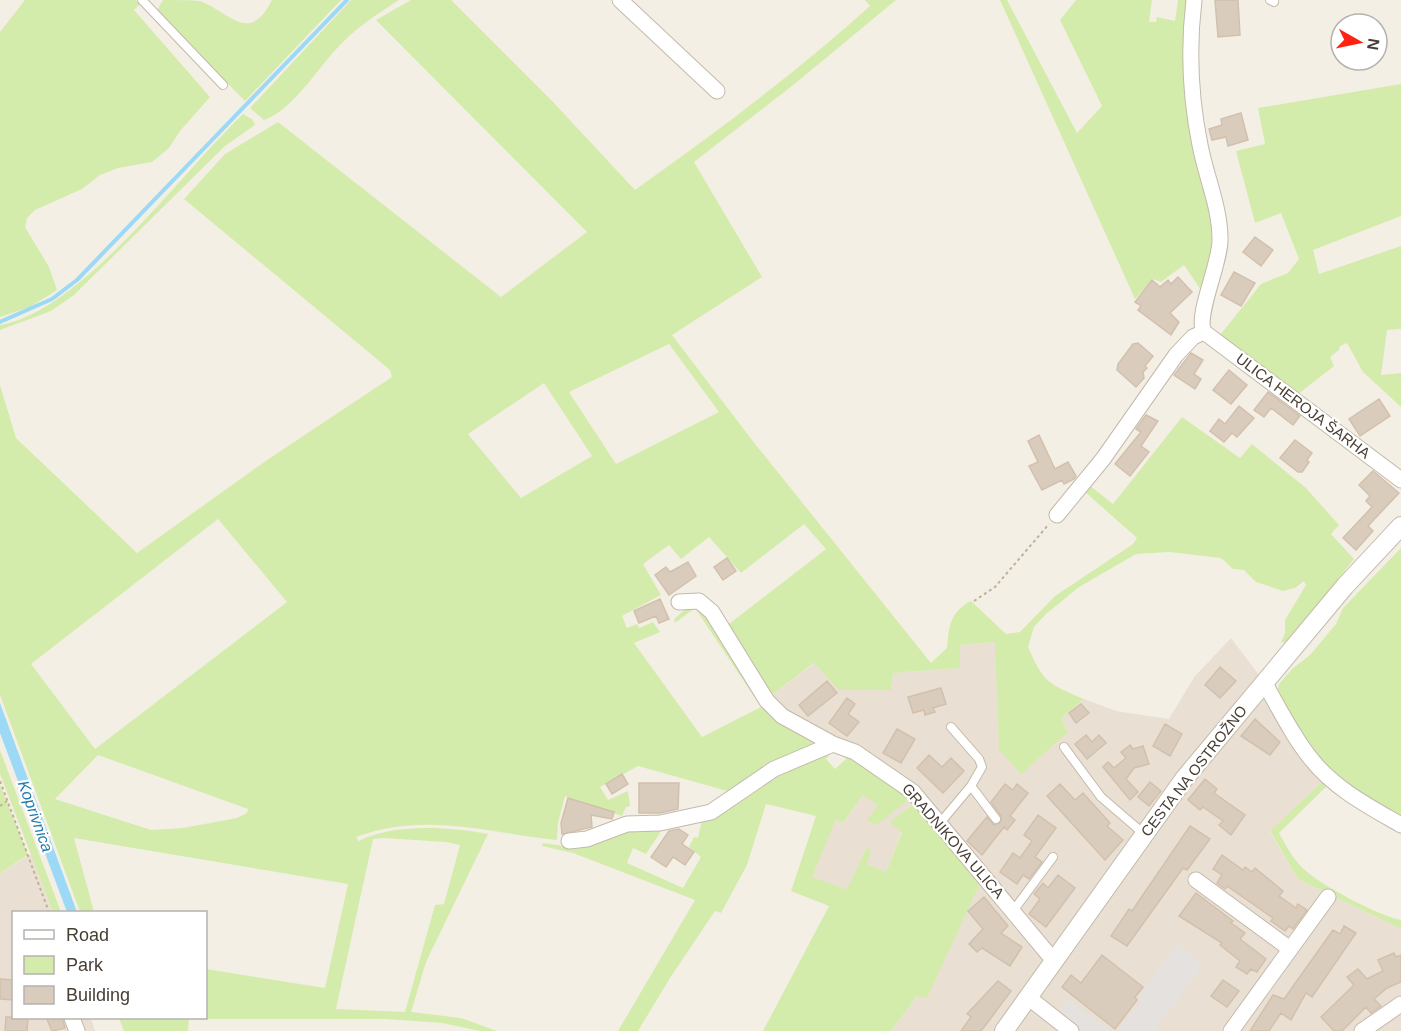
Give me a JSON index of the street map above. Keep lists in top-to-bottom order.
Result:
{
  "streets": {
    "street": ["ULICA HEROJA ŠARHA", "CESTA NA OSTROŽNO", "GRADNIKOVA ULICA"]
  },
  "crossings": [
    ["CESTA NA OSTROŽNO", "GRADNIKOVA ULICA"]
  ],
  "water": ["Koprivnica"],
  "legend": ["Road", "Park", "Building"],
  "north": "right"
}
